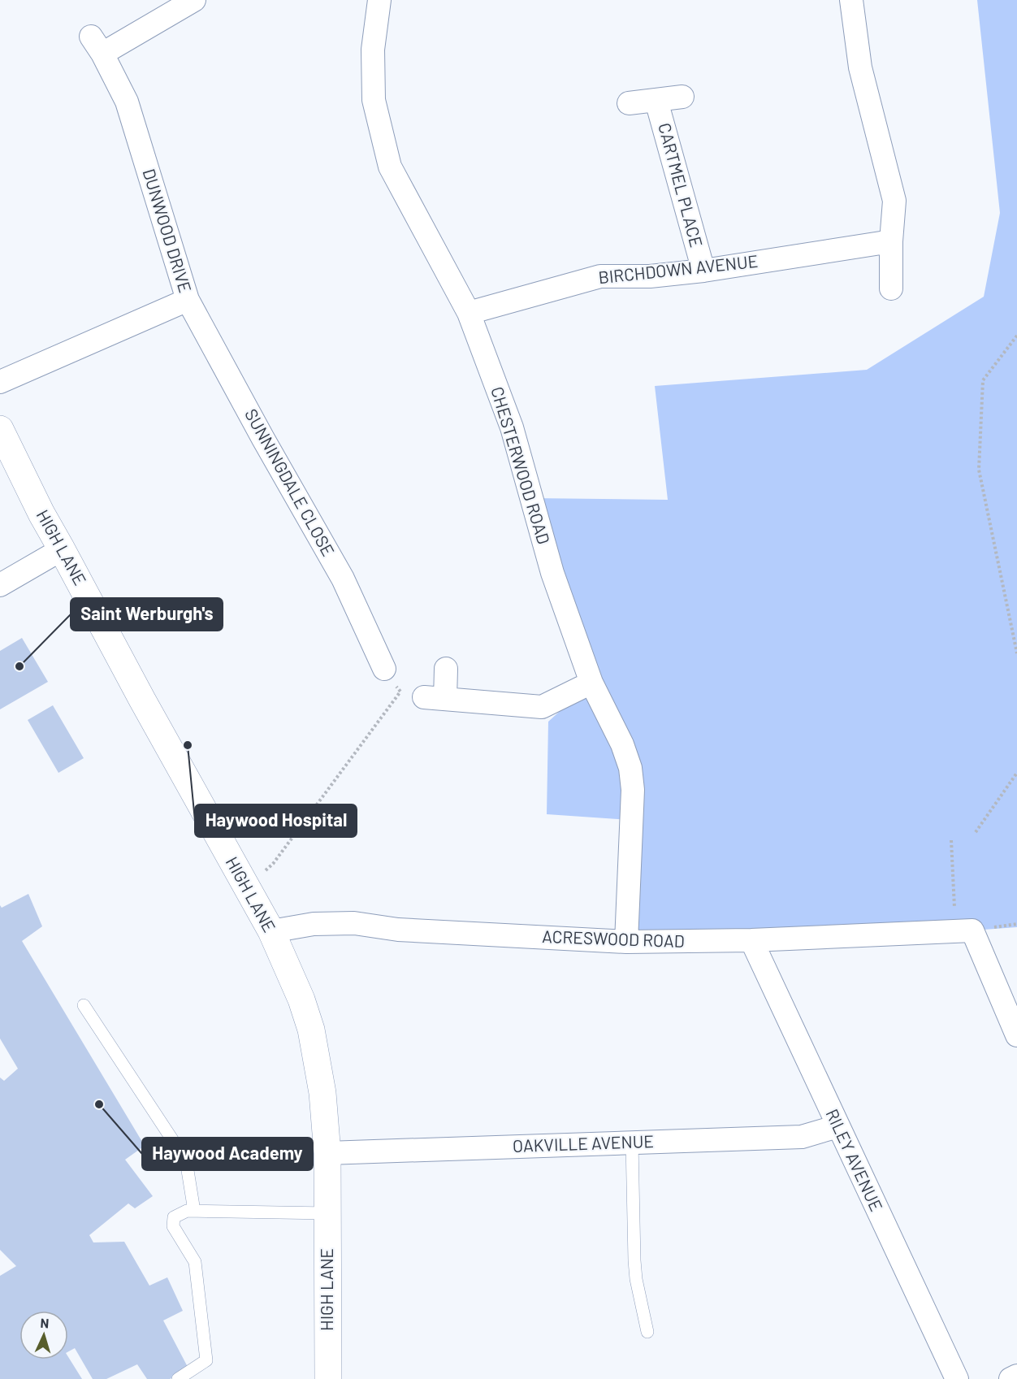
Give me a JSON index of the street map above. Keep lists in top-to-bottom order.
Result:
{
  "streets": {
    "main road": ["HIGH LANE"],
    "street": [
      "CARTMEL PLACE",
      "DUNWOOD DRIVE",
      "BIRCHDOWN AVENUE",
      "CHESTERWOOD ROAD",
      "SUNNINGDALE CLOSE",
      "ACRESWOOD ROAD",
      "OAKVILLE AVENUE",
      "RILEY AVENUE"
    ]
  },
  "crossings": [
    ["CARTMEL PLACE", "BIRCHDOWN AVENUE"],
    ["DUNWOOD DRIVE", "SUNNINGDALE CLOSE"],
    ["BIRCHDOWN AVENUE", "CHESTERWOOD ROAD"],
    ["CHESTERWOOD ROAD", "ACRESWOOD ROAD"],
    ["HIGH LANE", "ACRESWOOD ROAD"],
    ["HIGH LANE", "OAKVILLE AVENUE"],
    ["ACRESWOOD ROAD", "RILEY AVENUE"],
    ["OAKVILLE AVENUE", "RILEY AVENUE"]
  ],
  "places": ["Saint Werburgh's", "Haywood Hospital", "Haywood Academy"],
  "north": "top"
}
